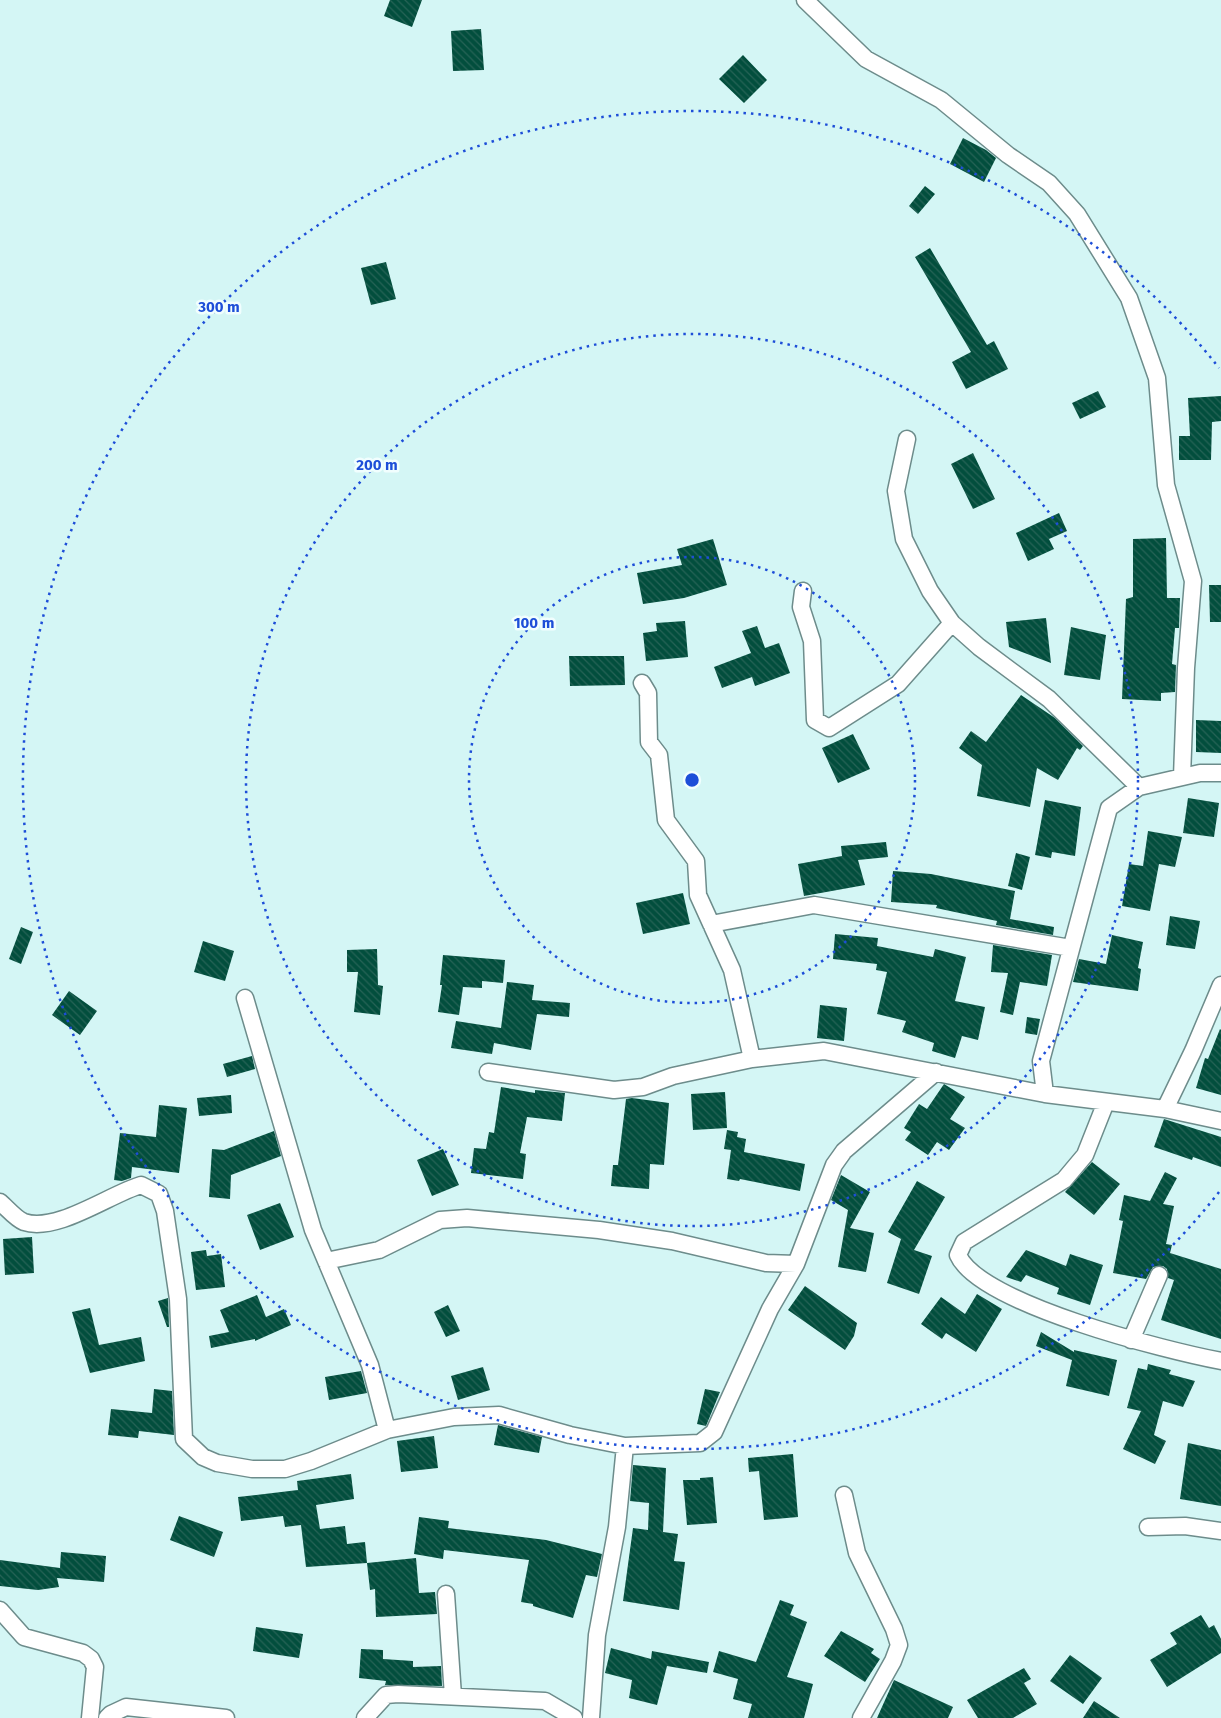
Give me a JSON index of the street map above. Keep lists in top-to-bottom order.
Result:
{
  "rings": ["300 m", "200 m", "100 m"]
}
